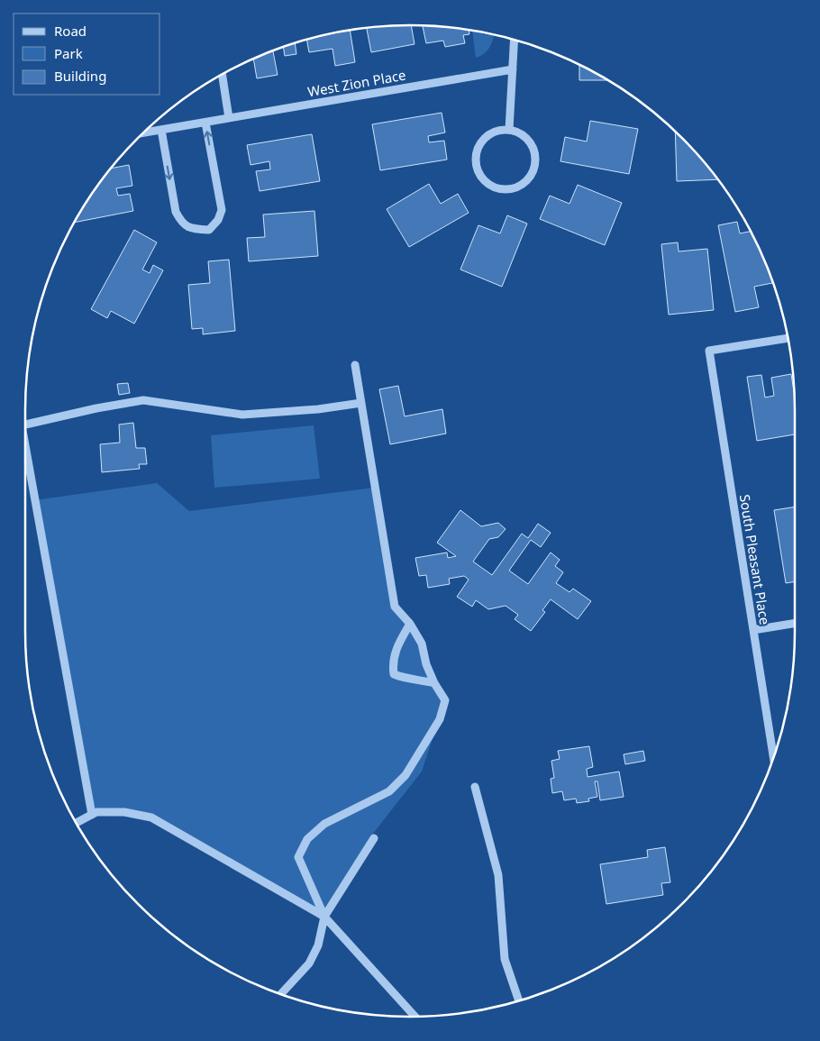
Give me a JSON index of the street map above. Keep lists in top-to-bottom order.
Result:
{
  "streets": {
    "street": ["West Zion Place", "South Pleasant Place"]
  },
  "legend": ["Road", "Park", "Building"]
}
